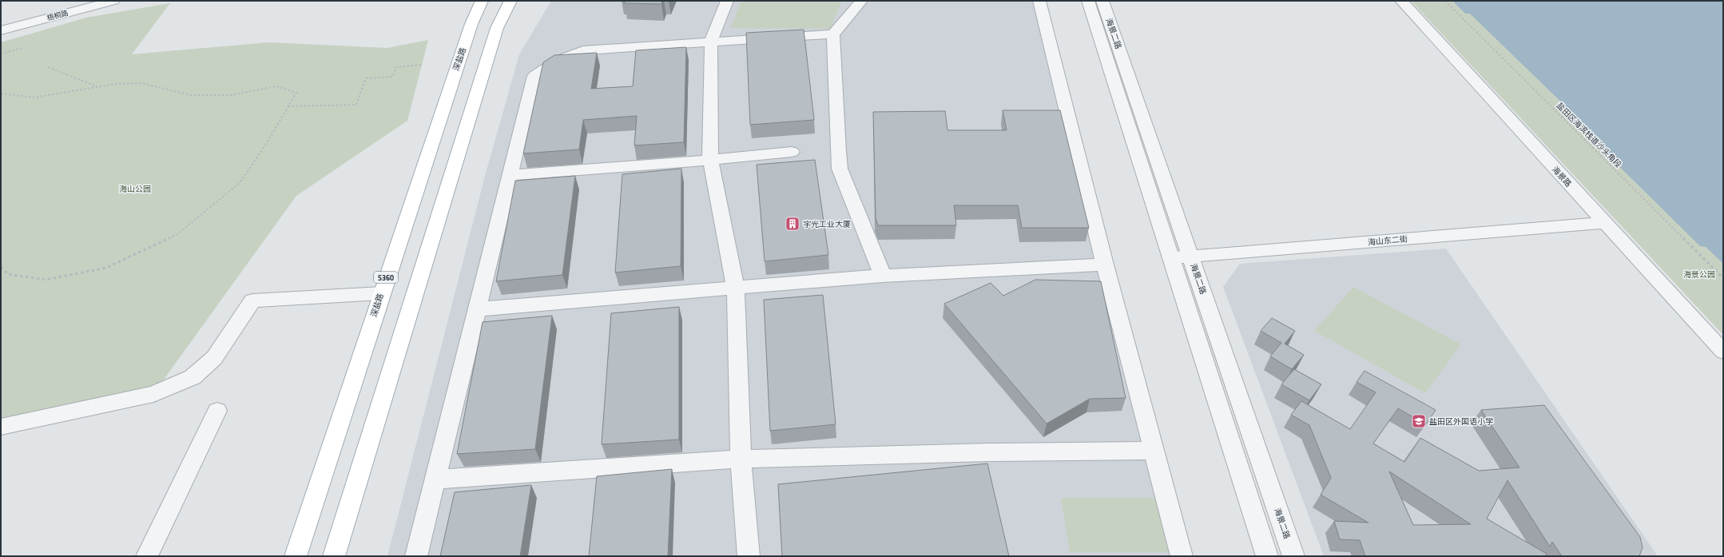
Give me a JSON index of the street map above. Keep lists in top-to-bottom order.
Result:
{
  "streets": {
    "main road": ["深盐路", "S360"],
    "street": [
      "梧桐路",
      "海景二路",
      "海景路",
      "海山东二街"
    ],
    "path": ["盐田区海滨栈道沙头角段"]
  },
  "crossings": [
    ["海景二路", "海山东二街"],
    ["海景路", "海山东二街"]
  ],
  "parks": ["海山公园", "海景公园"],
  "places": {
    "building": ["宇光工业大厦"],
    "school or university": ["盐田区外国语小学"]
  }
}
